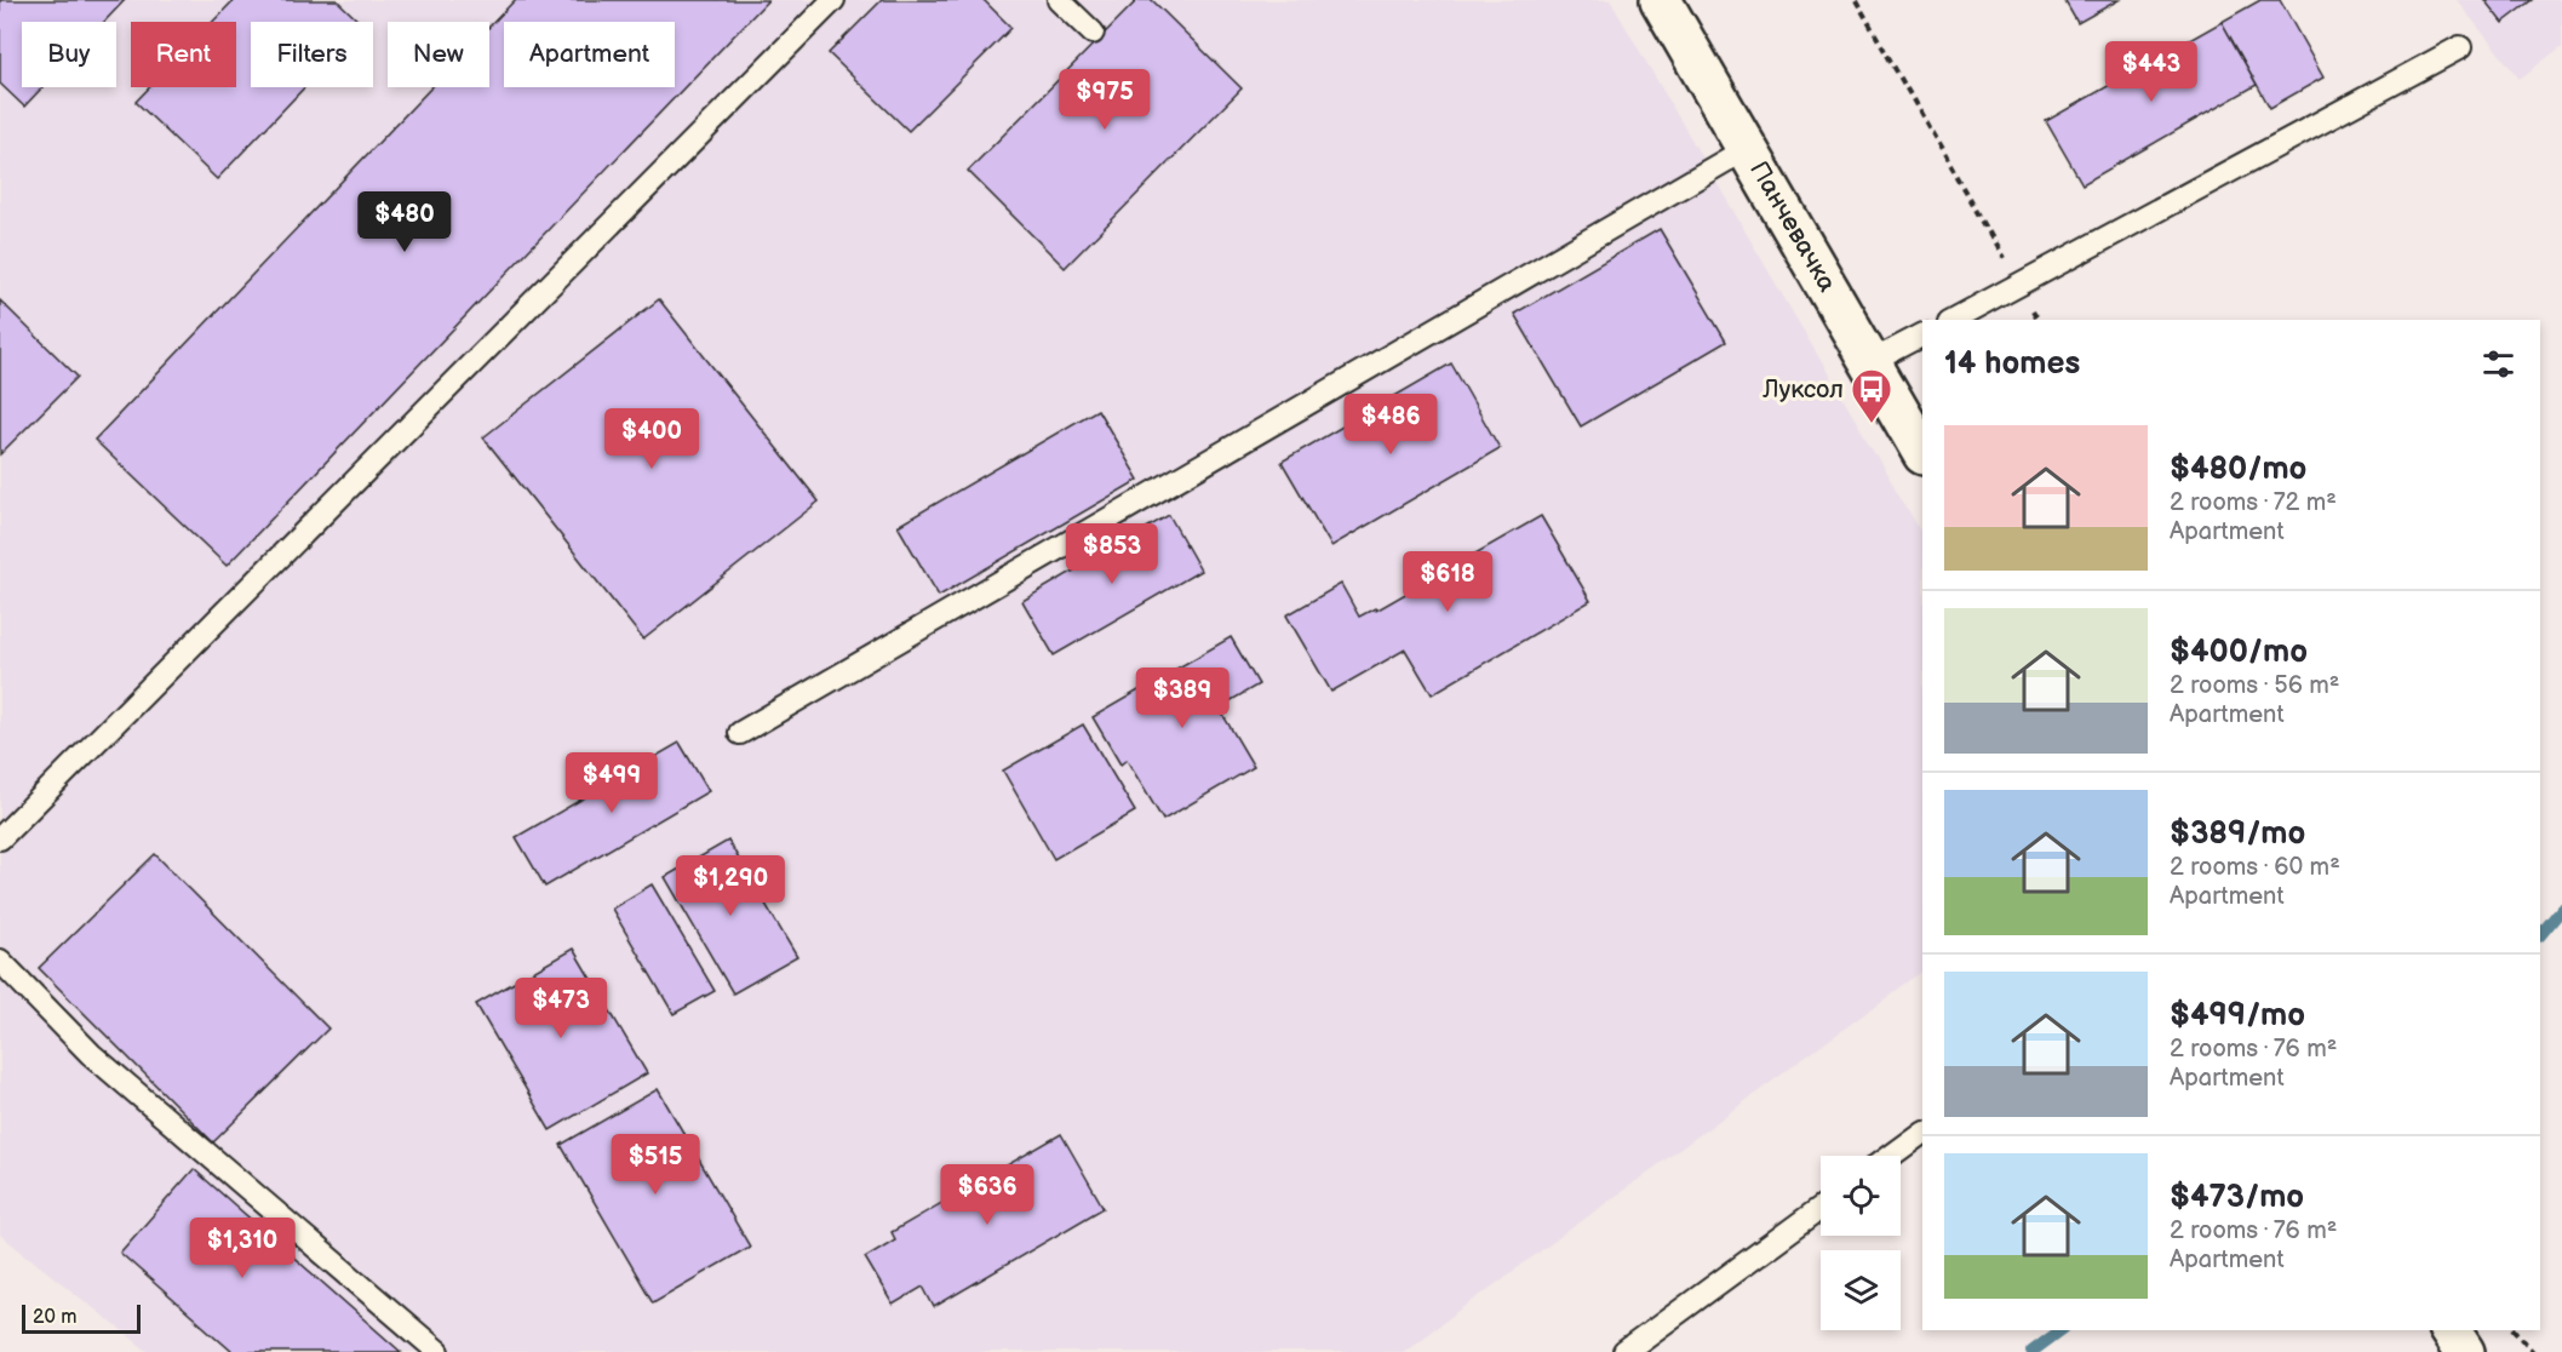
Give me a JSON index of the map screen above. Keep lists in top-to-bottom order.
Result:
{
  "streets": {
    "street": ["Панчевачка"]
  },
  "places": {
    "bus stop": ["Луксол"]
  },
  "scale_bar": "20 m",
  "page": {
    "chip": [
      "Buy",
      "Rent",
      "Filters",
      "New",
      "Apartment"
    ],
    "price": [
      "$443",
      "$975",
      "$480",
      "$486",
      "$400",
      "$853",
      "$618",
      "$389",
      "$499",
      "$1,290",
      "$473",
      "$515",
      "$636",
      "$1,310"
    ],
    "heading": "14 homes",
    "list": [
      {
        "name": "$480/mo",
        "note": "2 rooms · 72 m² · Apartment"
      },
      {
        "name": "$400/mo",
        "note": "2 rooms · 56 m² · Apartment"
      },
      {
        "name": "$389/mo",
        "note": "2 rooms · 60 m² · Apartment"
      },
      {
        "name": "$499/mo",
        "note": "2 rooms · 76 m² · Apartment"
      },
      {
        "name": "$473/mo",
        "note": "2 rooms · 76 m² · Apartment"
      }
    ],
    "scale": "20 m"
  }
}
